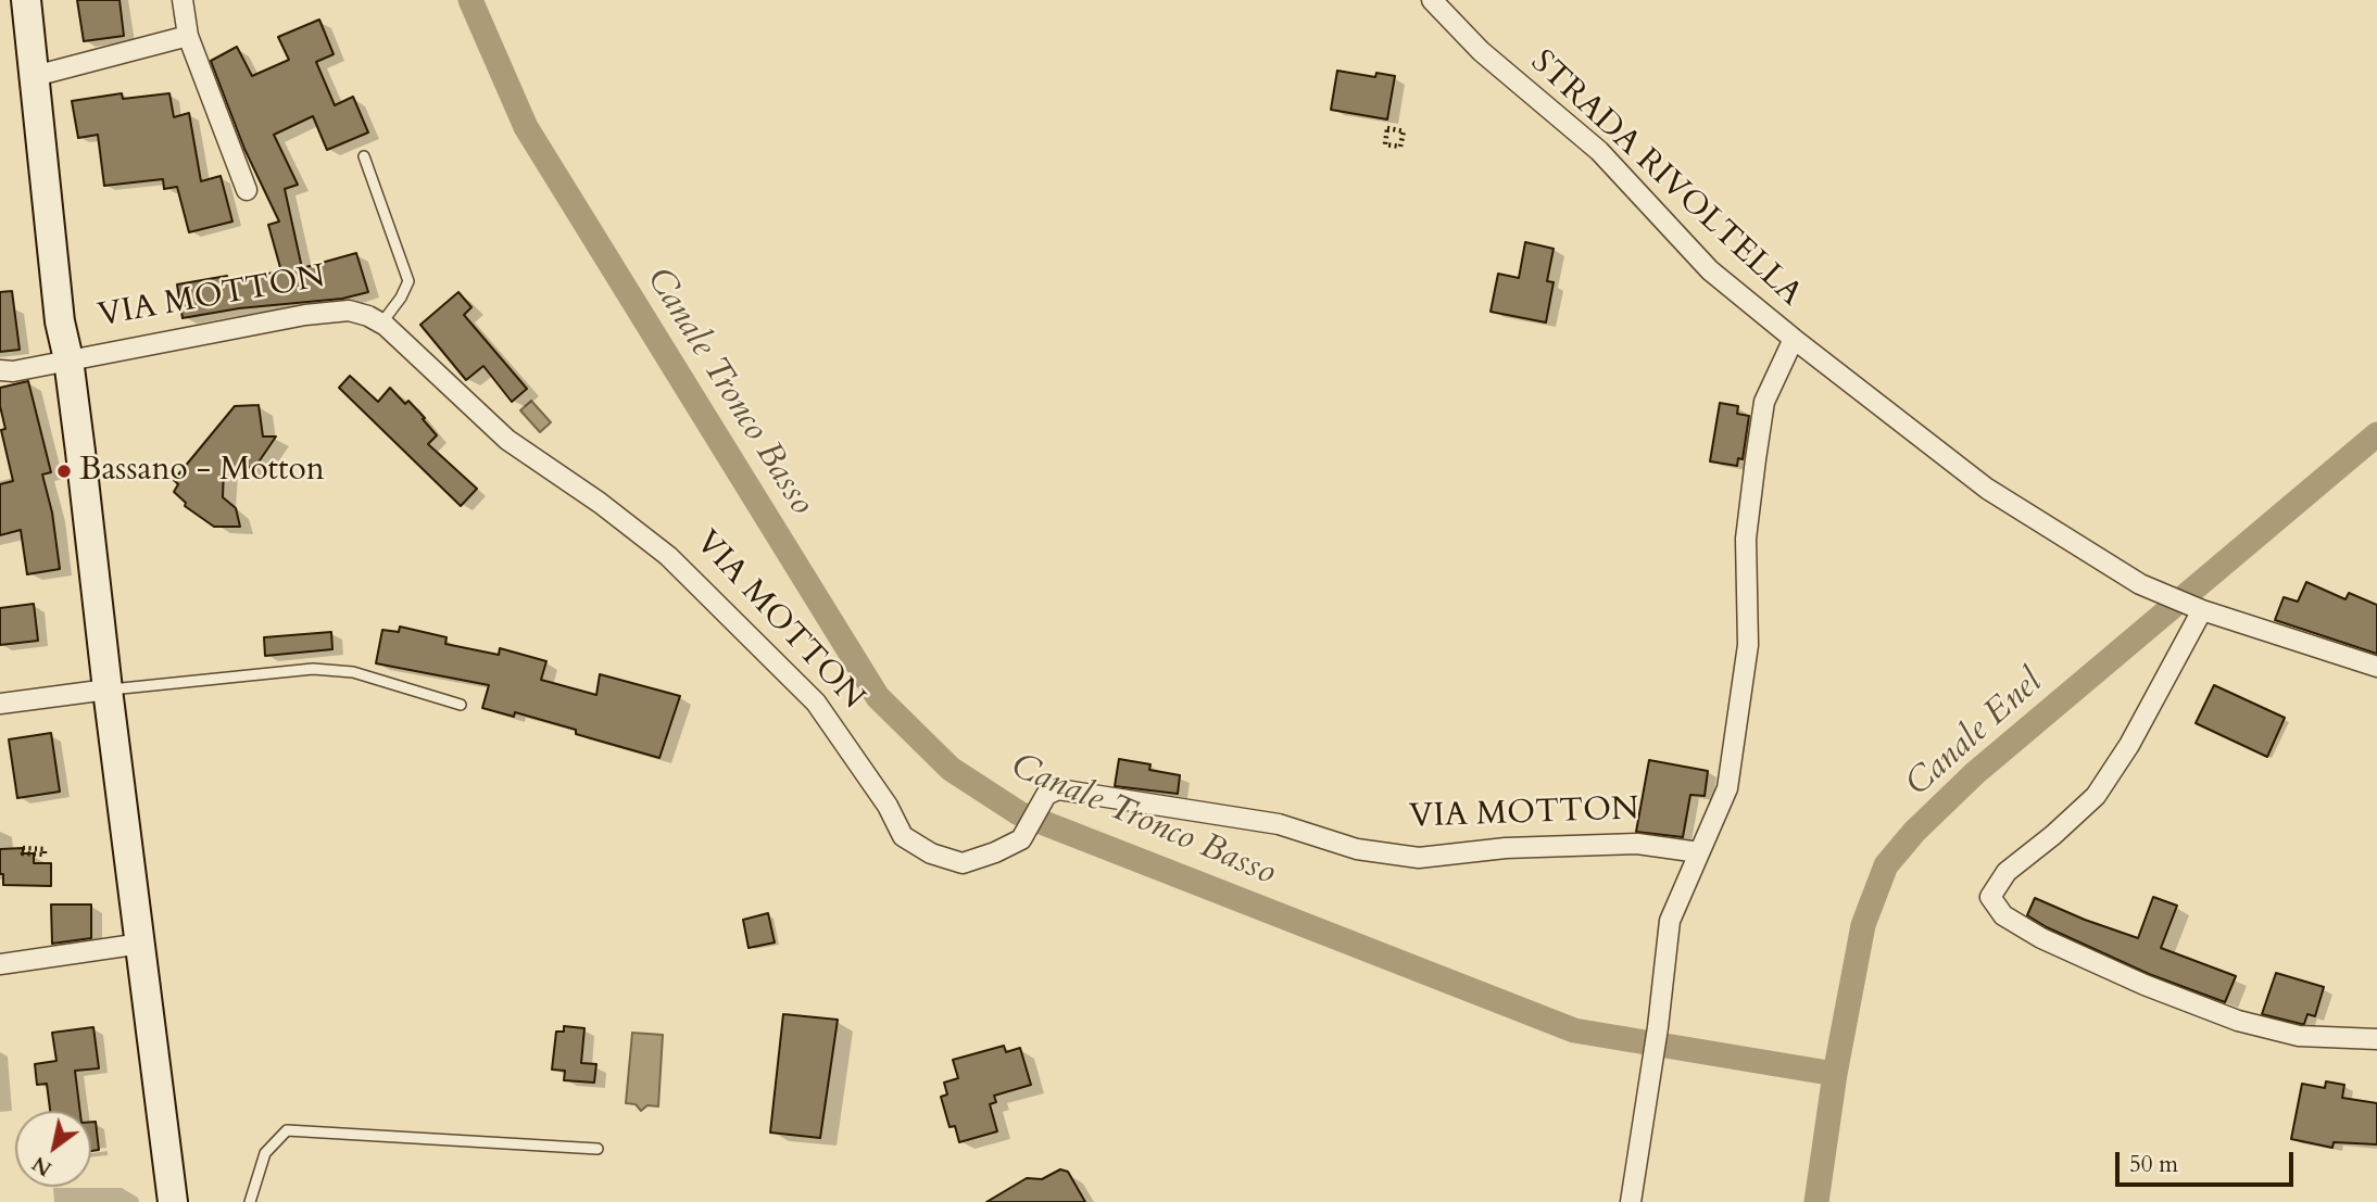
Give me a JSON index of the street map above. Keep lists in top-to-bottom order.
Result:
{
  "streets": {
    "main road": ["VIA MOTTON"],
    "street": ["STRADA RIVOLTELLA"]
  },
  "water": ["Canale Tronco Basso", "Canale Enel"],
  "places": ["Bassano - Motton"],
  "scale_bar": "50 m",
  "north": "bottom left"
}
